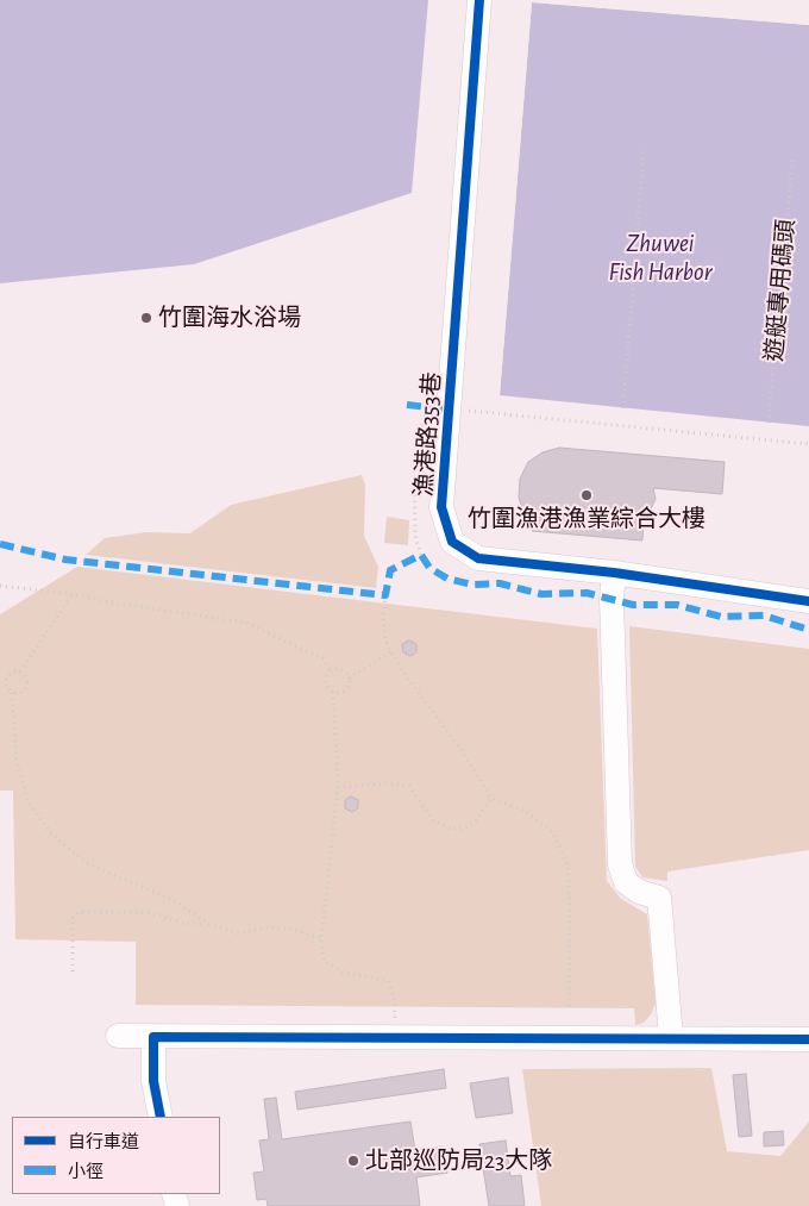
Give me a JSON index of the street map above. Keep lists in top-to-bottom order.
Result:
{
  "streets": {
    "street": ["漁港路353巷"],
    "path": ["遊艇專用碼頭"]
  },
  "water": ["Zhuwei Fish Harbor"],
  "places": ["竹圍海水浴場", "竹圍漁港漁業綜合大樓", "北部巡防局23大隊"],
  "legend": ["自行車道", "小徑"]
}
